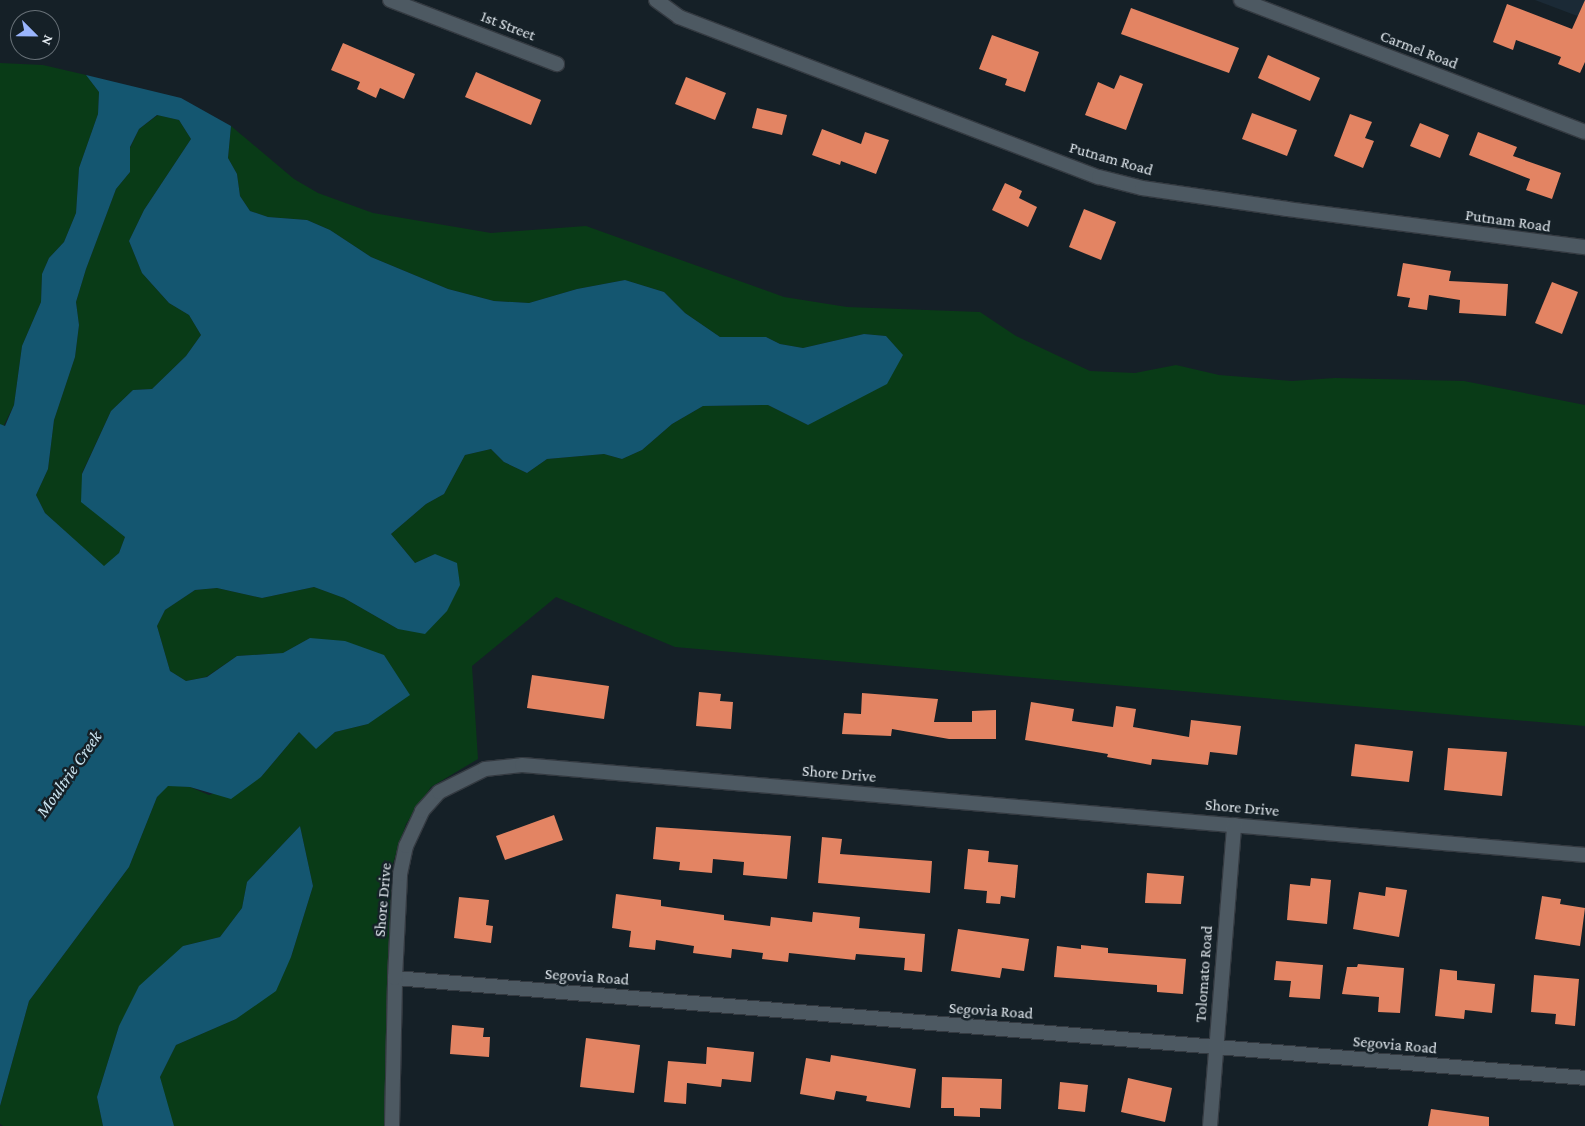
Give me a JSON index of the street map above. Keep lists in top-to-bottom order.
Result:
{
  "streets": {
    "street": [
      "1st Street",
      "Carmel Road",
      "Putnam Road",
      "Shore Drive",
      "Tolomato Road",
      "Segovia Road"
    ]
  },
  "crossings": [
    ["Shore Drive", "Tolomato Road"],
    ["Shore Drive", "Segovia Road"],
    ["Tolomato Road", "Segovia Road"]
  ],
  "water": ["Moultrie Creek"],
  "north": "bottom right"
}
